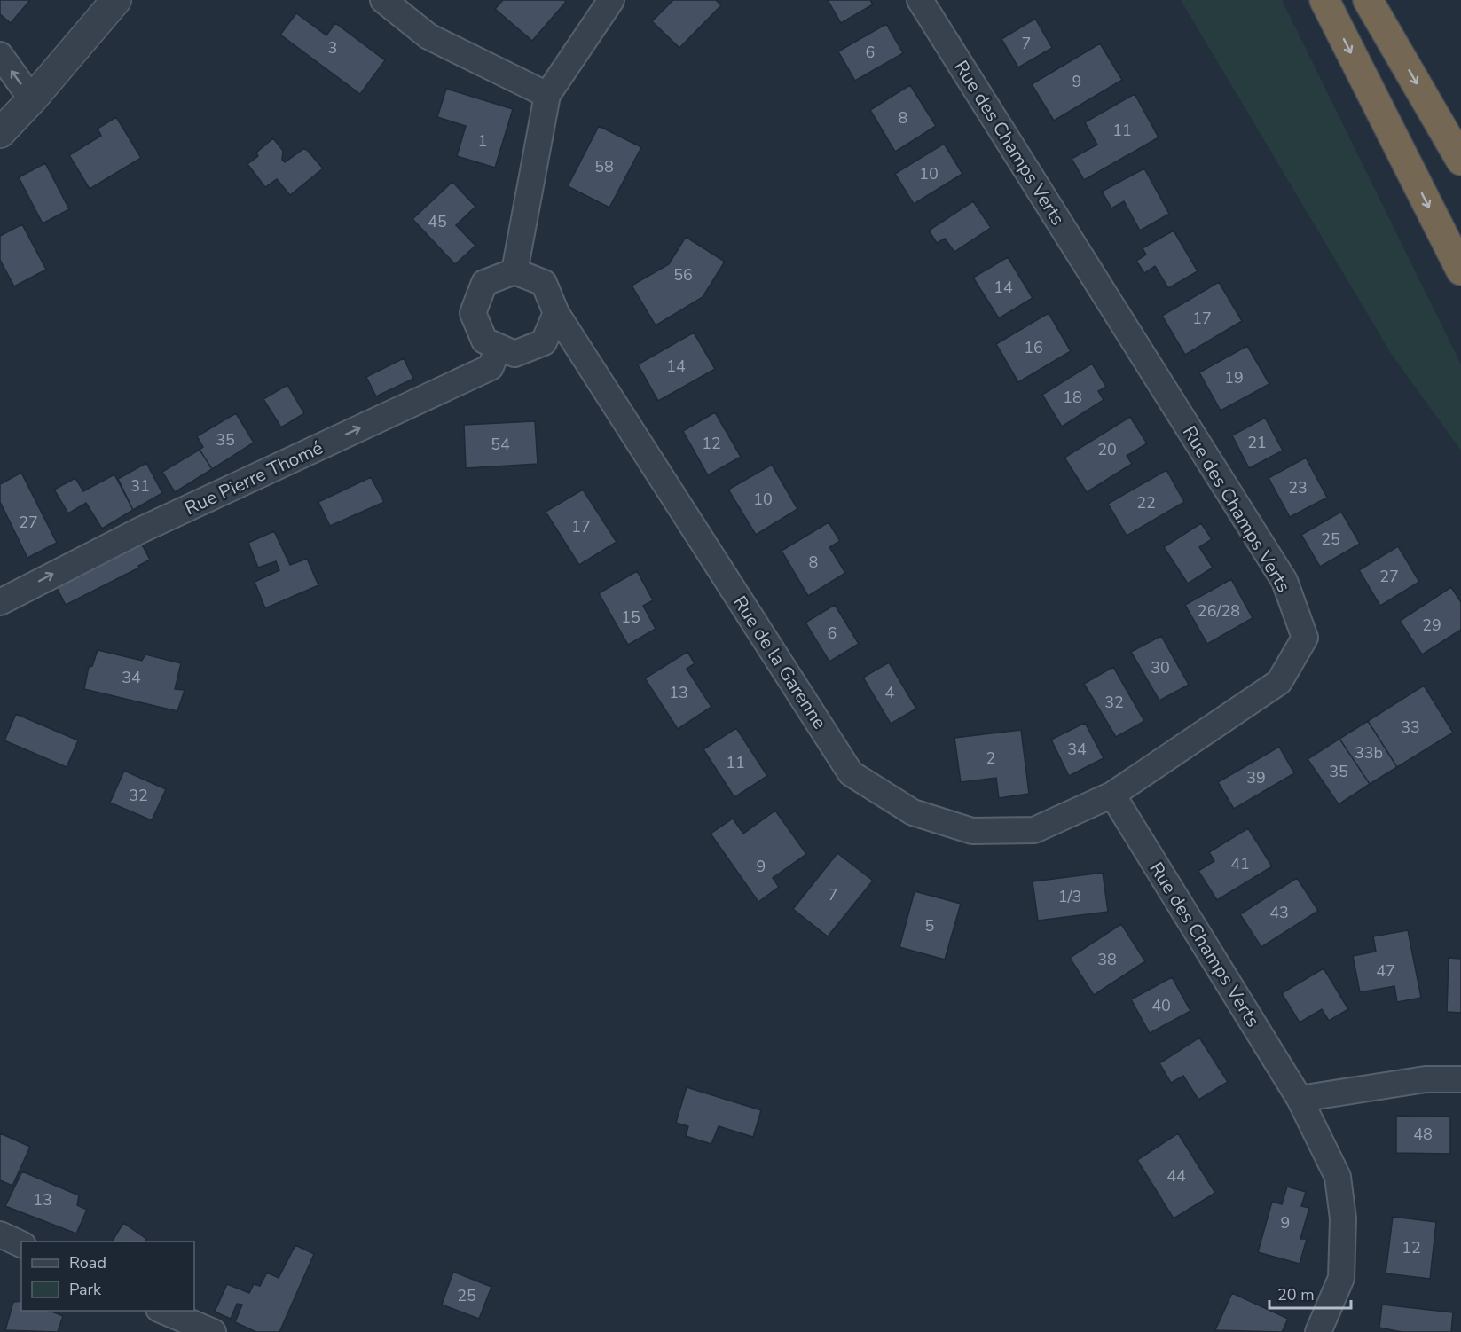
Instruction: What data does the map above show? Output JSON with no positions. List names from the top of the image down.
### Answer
{
  "streets": {
    "street": ["Rue des Champs Verts", "Rue Pierre Thomé", "Rue de la Garenne"]
  },
  "crossings": [
    ["Rue des Champs Verts", "Rue de la Garenne"],
    ["Rue Pierre Thomé", "Rue de la Garenne"]
  ],
  "one_way": ["Rue Pierre Thomé"],
  "house_numbers": [
    "7",
    "3",
    "6",
    "9",
    "8",
    "11",
    "1",
    "58",
    "10",
    "45",
    "56",
    "14",
    "17",
    "16",
    "14",
    "19",
    "18",
    "35",
    "21",
    "12",
    "54",
    "20",
    "31",
    "23",
    "10",
    "22",
    "27",
    "17",
    "25",
    "8",
    "27",
    "26/28",
    "15",
    "29",
    "6",
    "30",
    "34",
    "13",
    "4",
    "32",
    "33",
    "34",
    "33b",
    "2",
    "11",
    "35",
    "39",
    "32",
    "41",
    "9",
    "7",
    "1/3",
    "43",
    "5",
    "38",
    "47",
    "40",
    "48",
    "44",
    "13",
    "9",
    "12",
    "25"
  ],
  "legend": ["Road", "Park"],
  "scale_bar": "20 m"
}
